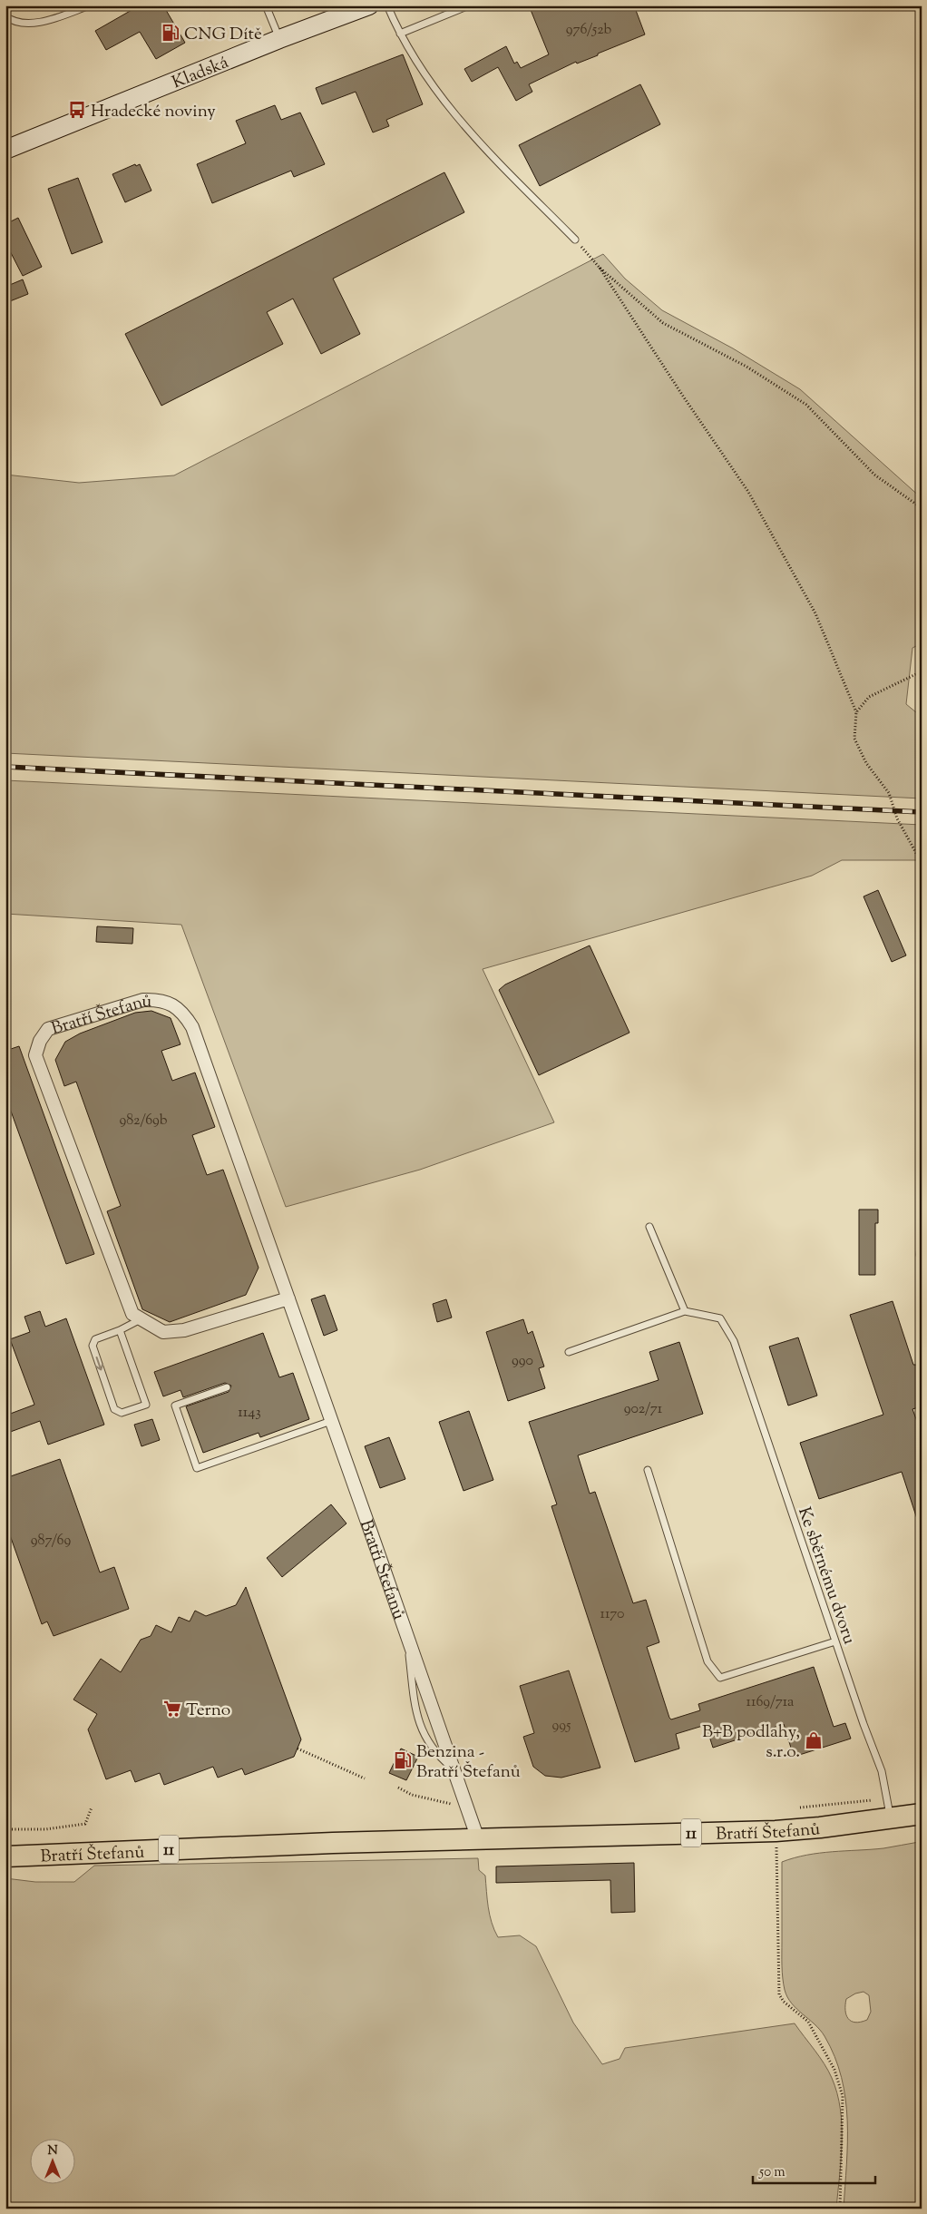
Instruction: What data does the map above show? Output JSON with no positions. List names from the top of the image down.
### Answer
{
  "streets": {
    "main road": ["Kladská", "Bratří Štefanů", "11"],
    "lane": ["Ke sběrnému dvoru"]
  },
  "crossings": [
    ["Bratří Štefanů", "Ke sběrnému dvoru"]
  ],
  "places": {
    "fuel station": ["CNG Dítě", "Benzina - Bratří Štefanů"],
    "bus stop": ["Hradecké noviny"],
    "supermarket": ["Terno"],
    "shop": ["B+B podlahy, s.r.o."]
  },
  "house_numbers": [
    "976/52b",
    "982/69b",
    "990",
    "902/71",
    "1143",
    "987/69",
    "1170",
    "1169/71a",
    "995"
  ],
  "scale_bar": "50 m",
  "north": "top"
}
